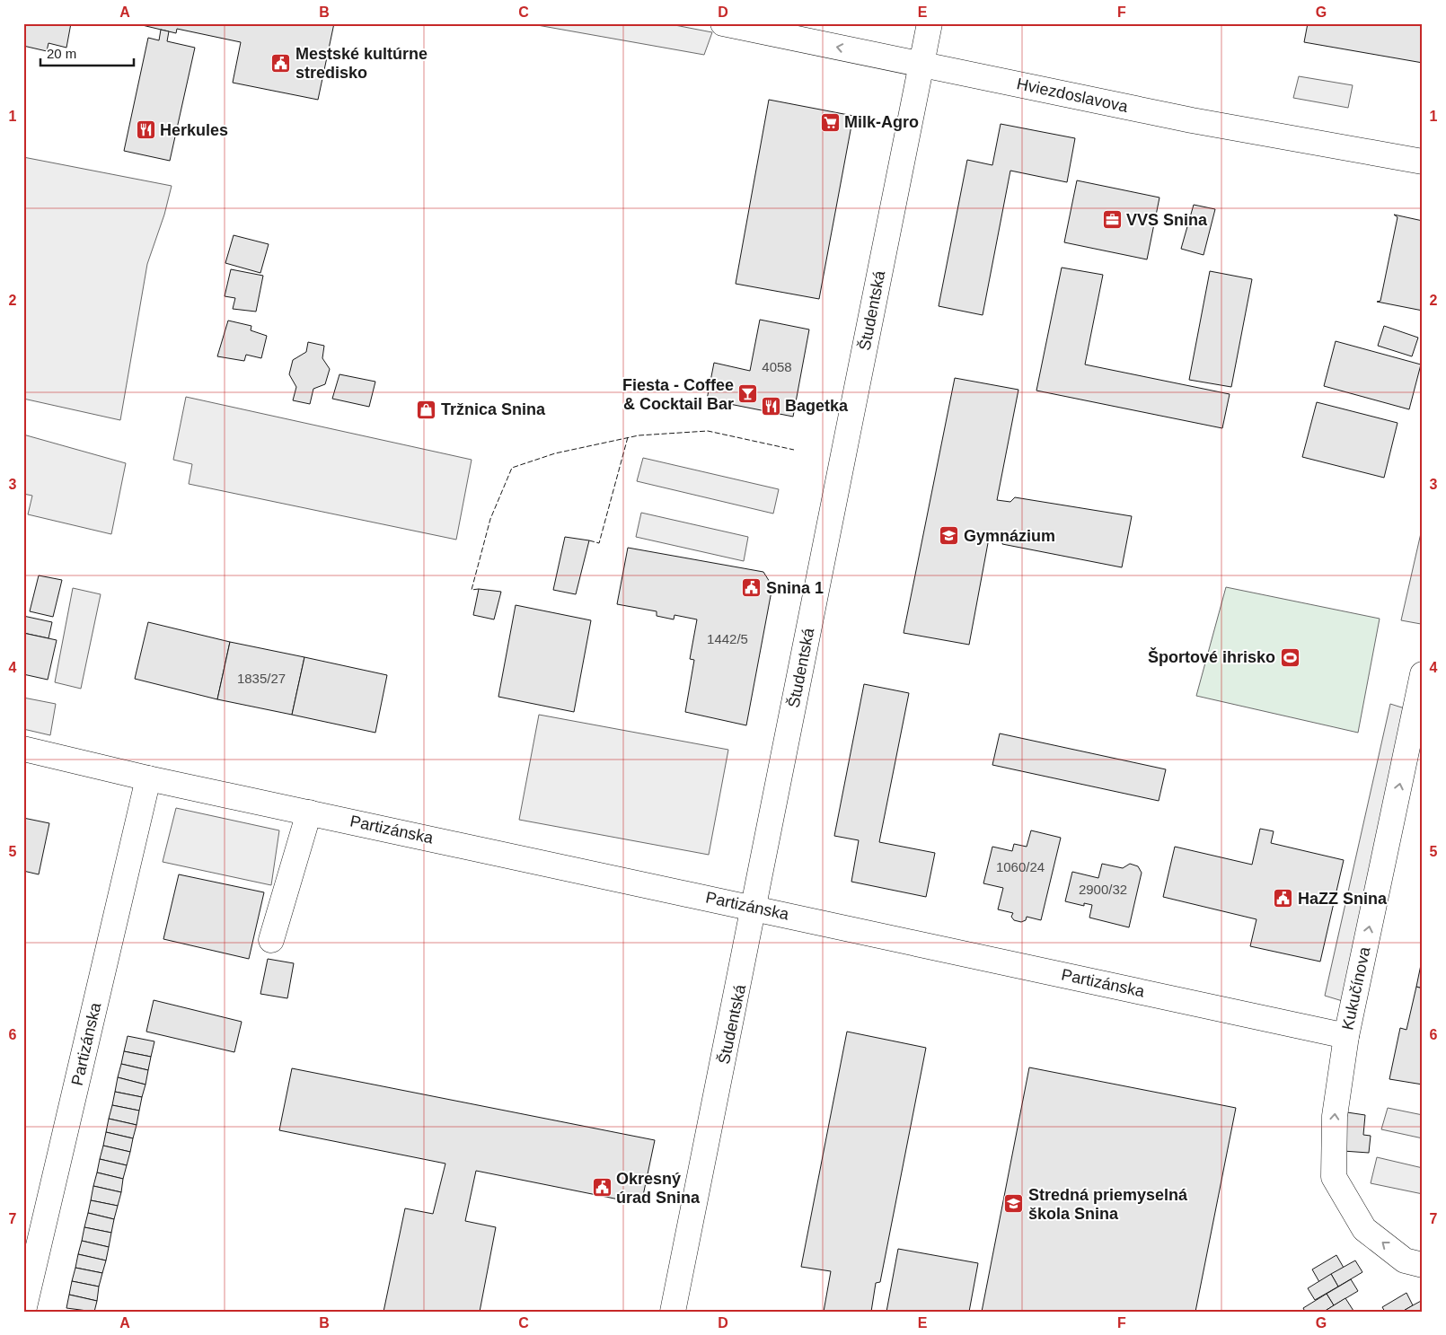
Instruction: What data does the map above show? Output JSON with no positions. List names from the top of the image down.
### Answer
{
  "streets": {
    "street": [
      "Hviezdoslavova",
      "Študentská",
      "Partizánska",
      "Kukučínova"
    ]
  },
  "crossings": [
    ["Hviezdoslavova", "Študentská"],
    ["Študentská", "Partizánska"],
    ["Partizánska", "Kukučínova"]
  ],
  "one_way": ["Kukučínova"],
  "places": {
    "public building": [
      "Mestské kultúrne stredisko",
      "Snina 1",
      "HaZZ Snina",
      "Okresný úrad Snina"
    ],
    "supermarket": ["Milk-Agro"],
    "restaurant": ["Herkules", "Bagetka"],
    "office": ["VVS Snina"],
    "bar": ["Fiesta - Coffee & Cocktail Bar"],
    "shop": ["Tržnica Snina"],
    "school or university": ["Gymnázium", "Stredná priemyselná škola Snina"],
    "sports": ["Športové ihrisko"]
  },
  "house_numbers": [
    "4058",
    "1442/5",
    "1835/27",
    "1060/24",
    "2900/32"
  ],
  "scale_bar": "20 m",
  "grid": {
    "columns": [
      "A",
      "B",
      "C",
      "D",
      "E",
      "F",
      "G"
    ],
    "rows": [
      "1",
      "2",
      "3",
      "4",
      "5",
      "6",
      "7"
    ]
  }
}
